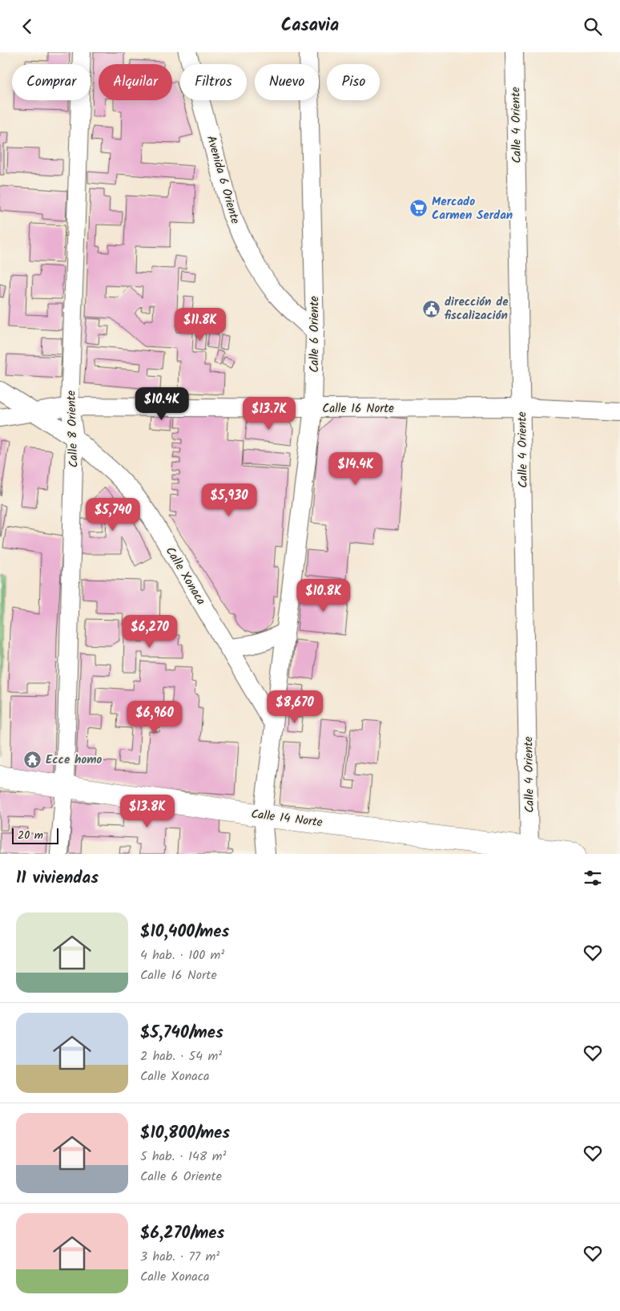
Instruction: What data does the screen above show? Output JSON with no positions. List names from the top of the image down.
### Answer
{
  "streets": {
    "main road": ["Calle 14 Norte"],
    "street": [
      "Calle 4 Oriente",
      "Avenida 6 Oriente",
      "Calle 6 Oriente",
      "Calle 16 Norte",
      "Calle 8 Oriente",
      "Calle Xonaca"
    ]
  },
  "crossings": [
    ["Calle 4 Oriente", "Calle 16 Norte"],
    ["Calle 4 Oriente", "Calle 14 Norte"],
    ["Avenida 6 Oriente", "Calle 6 Oriente"],
    ["Calle 6 Oriente", "Calle 16 Norte"],
    ["Calle 6 Oriente", "Calle Xonaca"],
    ["Calle 6 Oriente", "Calle 14 Norte"],
    ["Calle 16 Norte", "Calle 8 Oriente"],
    ["Calle 16 Norte", "Calle Xonaca"],
    ["Calle 8 Oriente", "Calle Xonaca"],
    ["Calle 8 Oriente", "Calle 14 Norte"]
  ],
  "places": {
    "supermarket": ["Mercado Carmen Serdan"],
    "public building": ["dirección de fiscalización"],
    "temple": ["Ecce homo"]
  },
  "scale_bar": "20 m",
  "page": {
    "header": "Casavia",
    "chip": [
      "Comprar",
      "Alquilar",
      "Filtros",
      "Nuevo",
      "Piso"
    ],
    "price": [
      "$11.8K",
      "$10.4K",
      "$13.7K",
      "$14.4K",
      "$5,930",
      "$5,740",
      "$10.8K",
      "$6,270",
      "$8,670",
      "$6,960",
      "$13.8K"
    ],
    "scale": "20 m",
    "heading": "11 viviendas",
    "list": [
      {
        "name": "$10,400/mes",
        "note": "4 hab. · 100 m² · Calle 16 Norte"
      },
      {
        "name": "$5,740/mes",
        "note": "2 hab. · 54 m² · Calle Xonaca"
      },
      {
        "name": "$10,800/mes",
        "note": "5 hab. · 148 m² · Calle 6 Oriente"
      },
      {
        "name": "$6,270/mes",
        "note": "3 hab. · 77 m² · Calle Xonaca"
      }
    ]
  }
}
